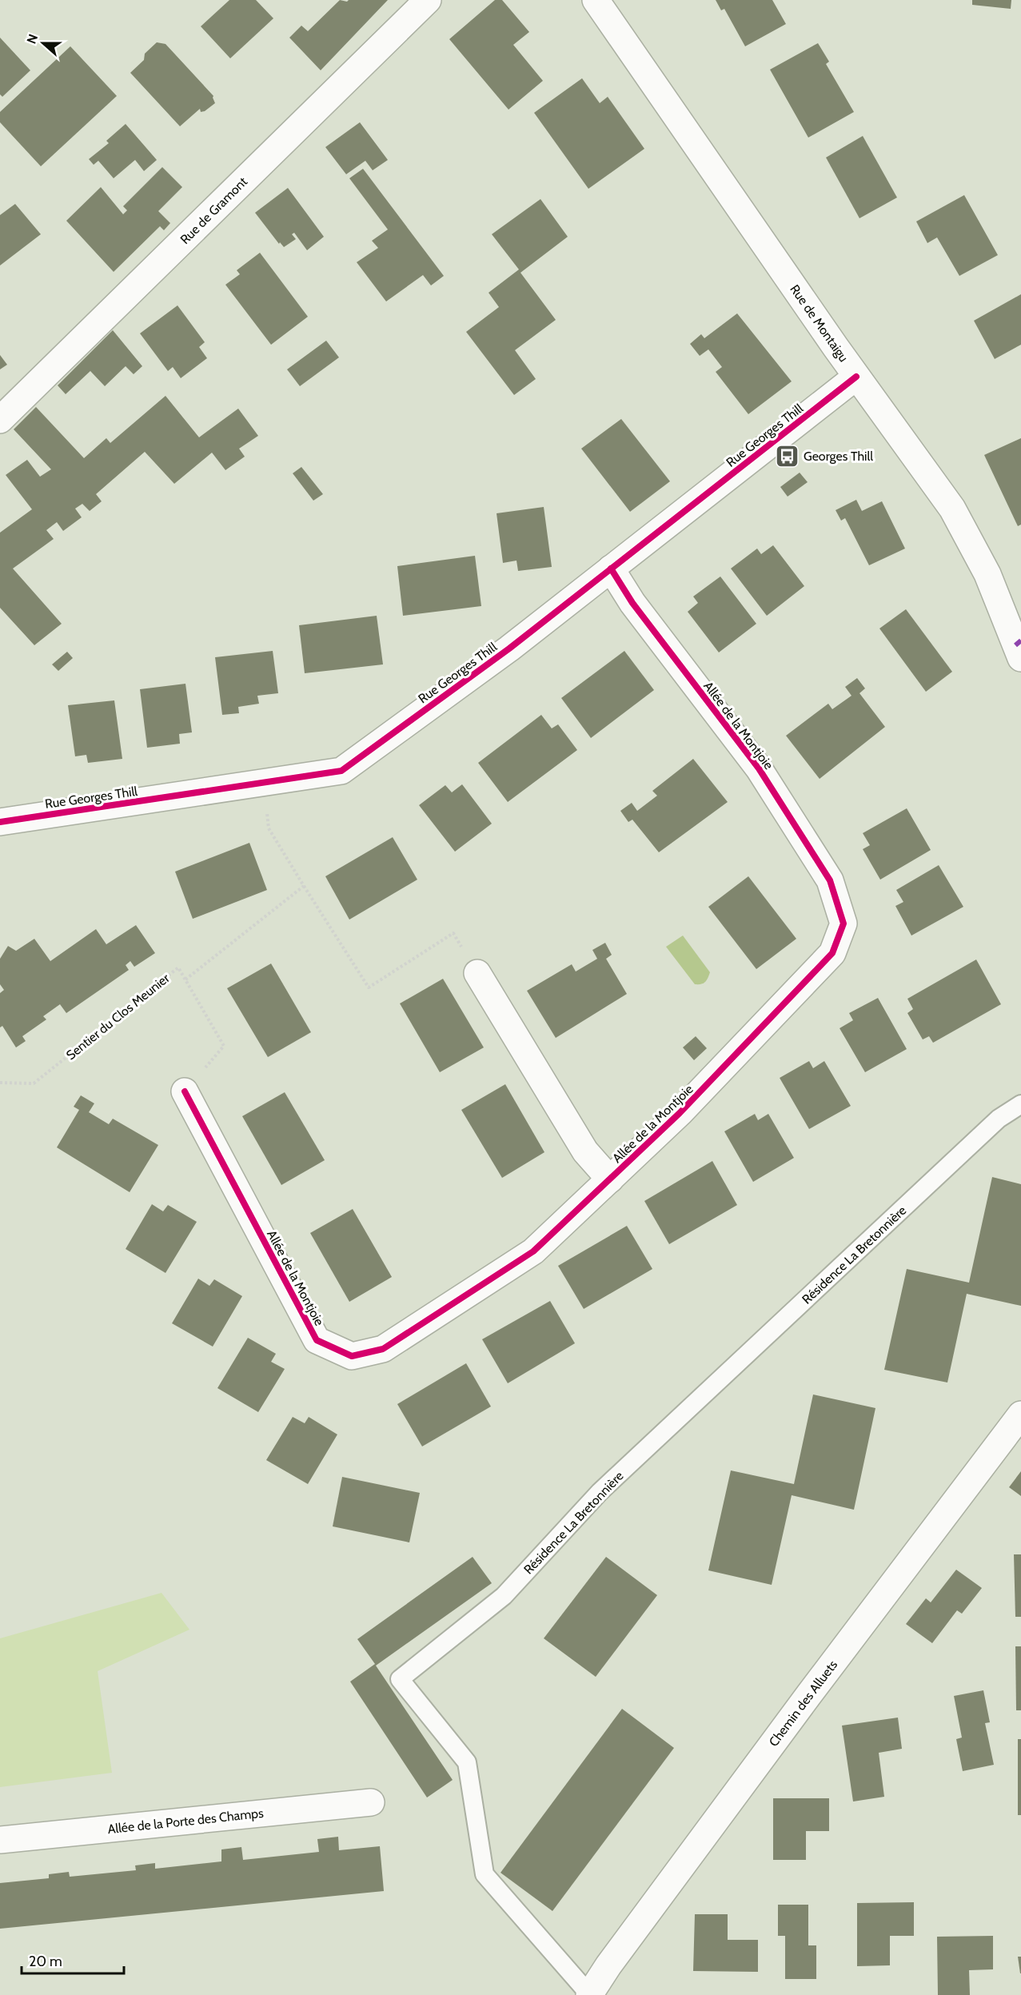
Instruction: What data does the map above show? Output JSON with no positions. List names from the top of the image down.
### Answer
{
  "streets": {
    "street": [
      "Rue de Gramont",
      "Rue de Montaigu",
      "Rue Georges Thill",
      "Allée de la Montjoie",
      "Chemin des Alluets",
      "Allée de la Porte des Champs"
    ],
    "lane": ["Résidence La Bretonnière"],
    "path": ["Sentier du Clos Meunier"]
  },
  "crossings": [
    ["Rue de Montaigu", "Rue Georges Thill"],
    ["Rue Georges Thill", "Allée de la Montjoie"],
    ["Allée de la Montjoie", "Sentier du Clos Meunier"],
    ["Résidence La Bretonnière", "Chemin des Alluets"]
  ],
  "places": {
    "bus stop": ["Georges Thill"]
  },
  "scale_bar": "20 m",
  "north": "left"
}
